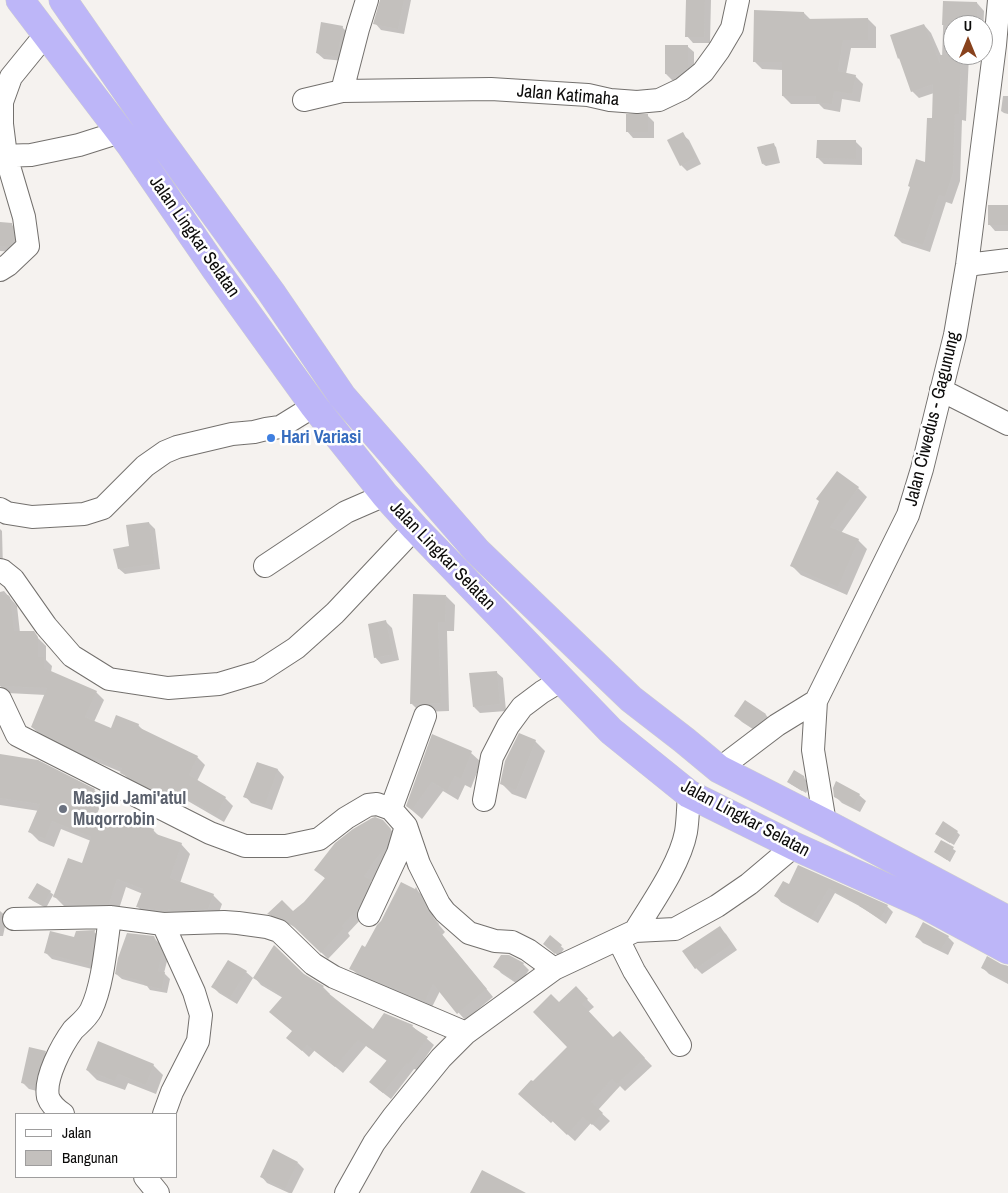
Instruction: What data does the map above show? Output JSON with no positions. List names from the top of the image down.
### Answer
{
  "streets": {
    "highway": ["Jalan Lingkar Selatan"],
    "street": ["Jalan Katimaha", "Jalan Ciwedus - Gagunung"]
  },
  "places": ["Hari Variasi", "Masjid Jami'atul Muqorrobin"],
  "legend": ["Jalan", "Bangunan"],
  "north": "top"
}
